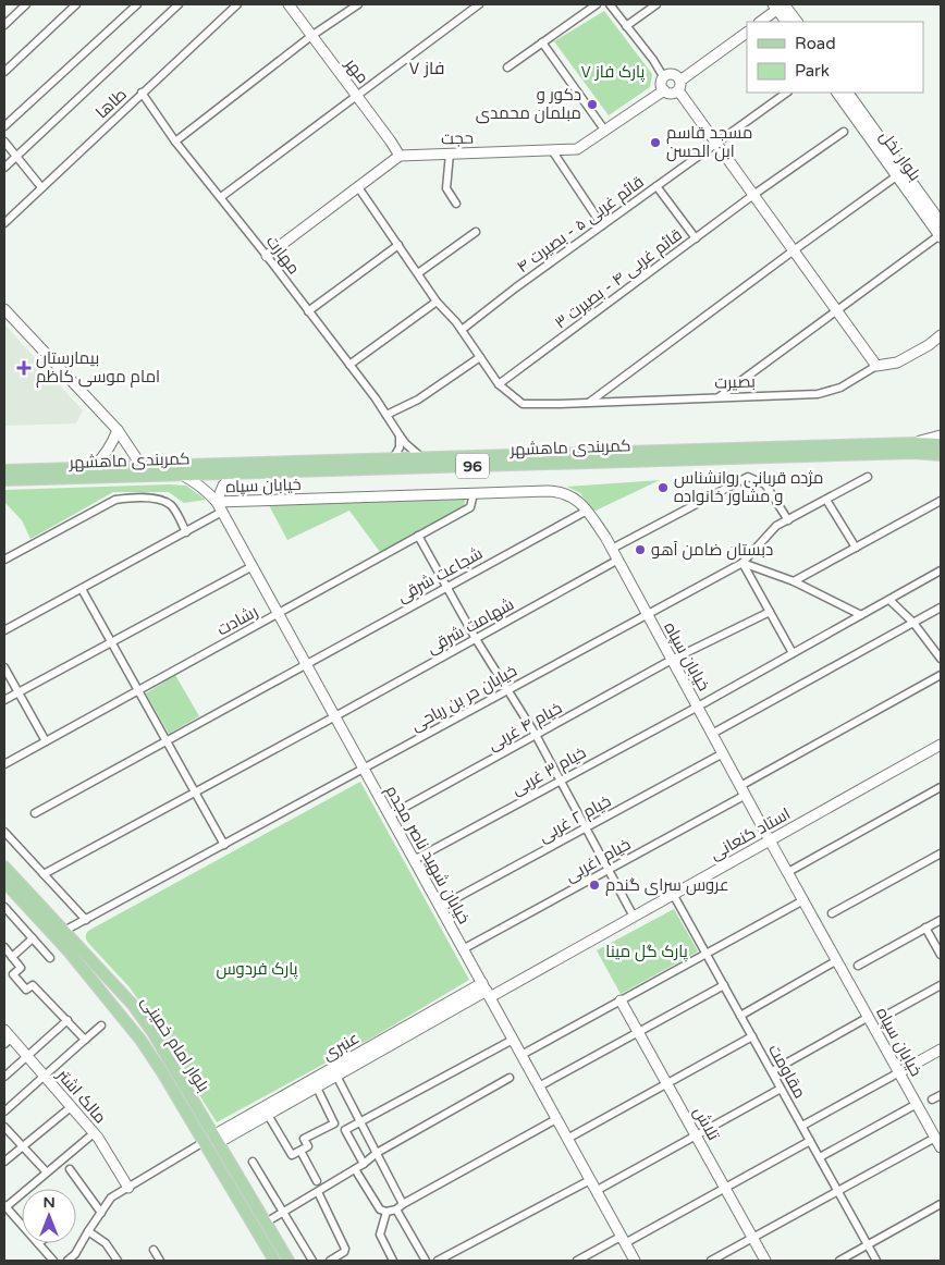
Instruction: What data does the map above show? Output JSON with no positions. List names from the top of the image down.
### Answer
{
  "streets": {
    "main road": ["کمربندی ماهشهر", "96", "بلوار امام خمینی"],
    "street": [
      "مهر",
      "طاها",
      "حجت",
      "بلوار نخل",
      "قائم غربی ۵ - بصیرت ۴",
      "مهارت",
      "قائم غربی ۴ - بصیرت ۳",
      "بصیرت",
      "خیابان سپاه",
      "شجاعت شرقی",
      "رشادت",
      "شهامت شرقی",
      "خیابان حر بن ریاحی",
      "خیام ۴ غربی",
      "خیام ۳ غربی",
      "خیام ۲ غربی",
      "استاد کنعانی",
      "خیابان شهید ناصر مجدم",
      "خیام ۱غربی",
      "عنبری",
      "مقاومت",
      "مالک اشتر",
      "تلاش"
    ]
  },
  "crossings": [
    ["مهر", "حجت"],
    ["طاها", "مهارت"],
    ["قائم غربی ۵ - بصیرت ۴", "بصیرت"],
    ["مهارت", "کمربندی ماهشهر"],
    ["قائم غربی ۴ - بصیرت ۳", "بصیرت"],
    ["کمربندی ماهشهر", "خیابان شهید ناصر مجدم"],
    ["خیابان سپاه", "شجاعت شرقی"],
    ["خیابان سپاه", "رشادت"],
    ["خیابان سپاه", "شهامت شرقی"],
    ["خیابان سپاه", "خیابان حر بن ریاحی"],
    ["خیابان سپاه", "خیام ۴ غربی"],
    ["خیابان سپاه", "خیام ۳ غربی"],
    ["خیابان سپاه", "خیام ۲ غربی"],
    ["خیابان سپاه", "استاد کنعانی"],
    ["خیابان سپاه", "خیابان شهید ناصر مجدم"],
    ["خیابان سپاه", "خیام ۱غربی"],
    ["شجاعت شرقی", "خیابان شهید ناصر مجدم"],
    ["رشادت", "خیابان شهید ناصر مجدم"],
    ["شهامت شرقی", "خیابان شهید ناصر مجدم"],
    ["خیابان حر بن ریاحی", "خیابان شهید ناصر مجدم"],
    ["خیابان حر بن ریاحی", "بلوار امام خمینی"],
    ["خیام ۴ غربی", "خیابان شهید ناصر مجدم"],
    ["خیام ۳ غربی", "خیابان شهید ناصر مجدم"],
    ["خیام ۲ غربی", "خیابان شهید ناصر مجدم"],
    ["استاد کنعانی", "خیابان شهید ناصر مجدم"],
    ["استاد کنعانی", "عنبری"],
    ["استاد کنعانی", "مقاومت"],
    ["خیابان شهید ناصر مجدم", "خیام ۱غربی"],
    ["خیابان شهید ناصر مجدم", "عنبری"],
    ["بلوار امام خمینی", "عنبری"]
  ],
  "districts": ["فاز ۷"],
  "parks": ["پارک فاز ۷", "پارک گل مینا", "پارک فردوس"],
  "places": {
    "other": [
      "دکور و مبلمان محمدی",
      "مسجد قاسم ابن الحسن",
      "مژده قربانی روانشناس و مشاور خانواده",
      "دبستان ضامن آهو",
      "عروس سرای گندم"
    ],
    "health": ["بیمارستان امام موسی کاظم"]
  },
  "legend": ["Road", "Park"],
  "north": "top"
}
